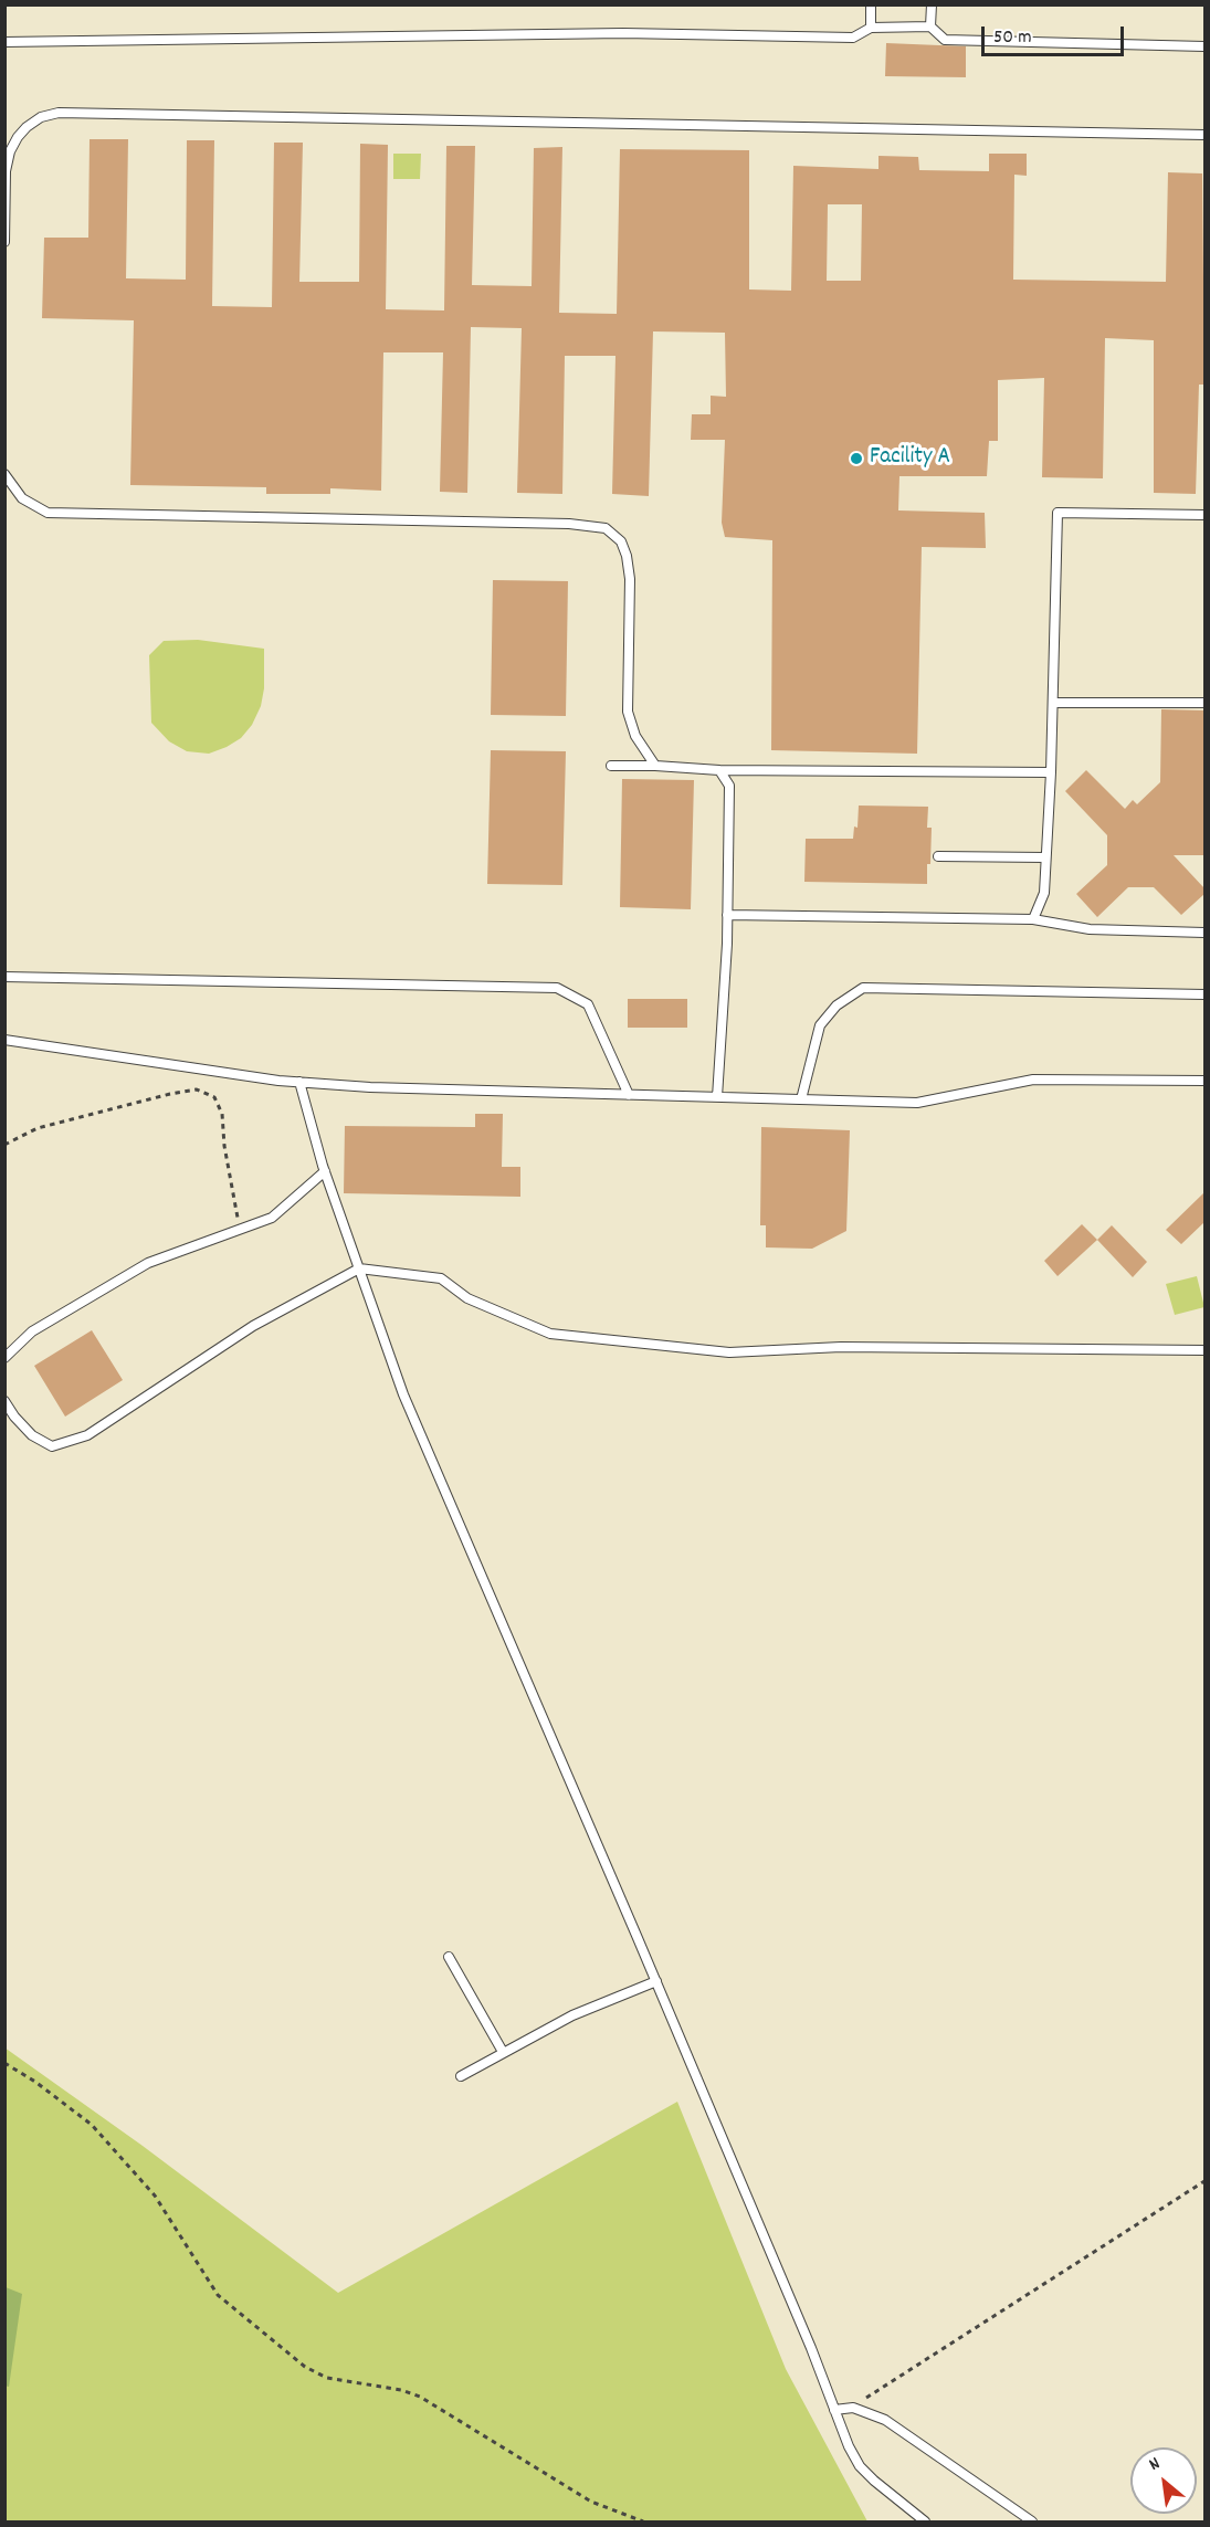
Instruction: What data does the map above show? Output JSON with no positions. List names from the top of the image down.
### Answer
{
  "places": ["Facility A"],
  "scale_bar": "50 m",
  "north": "top left"
}
